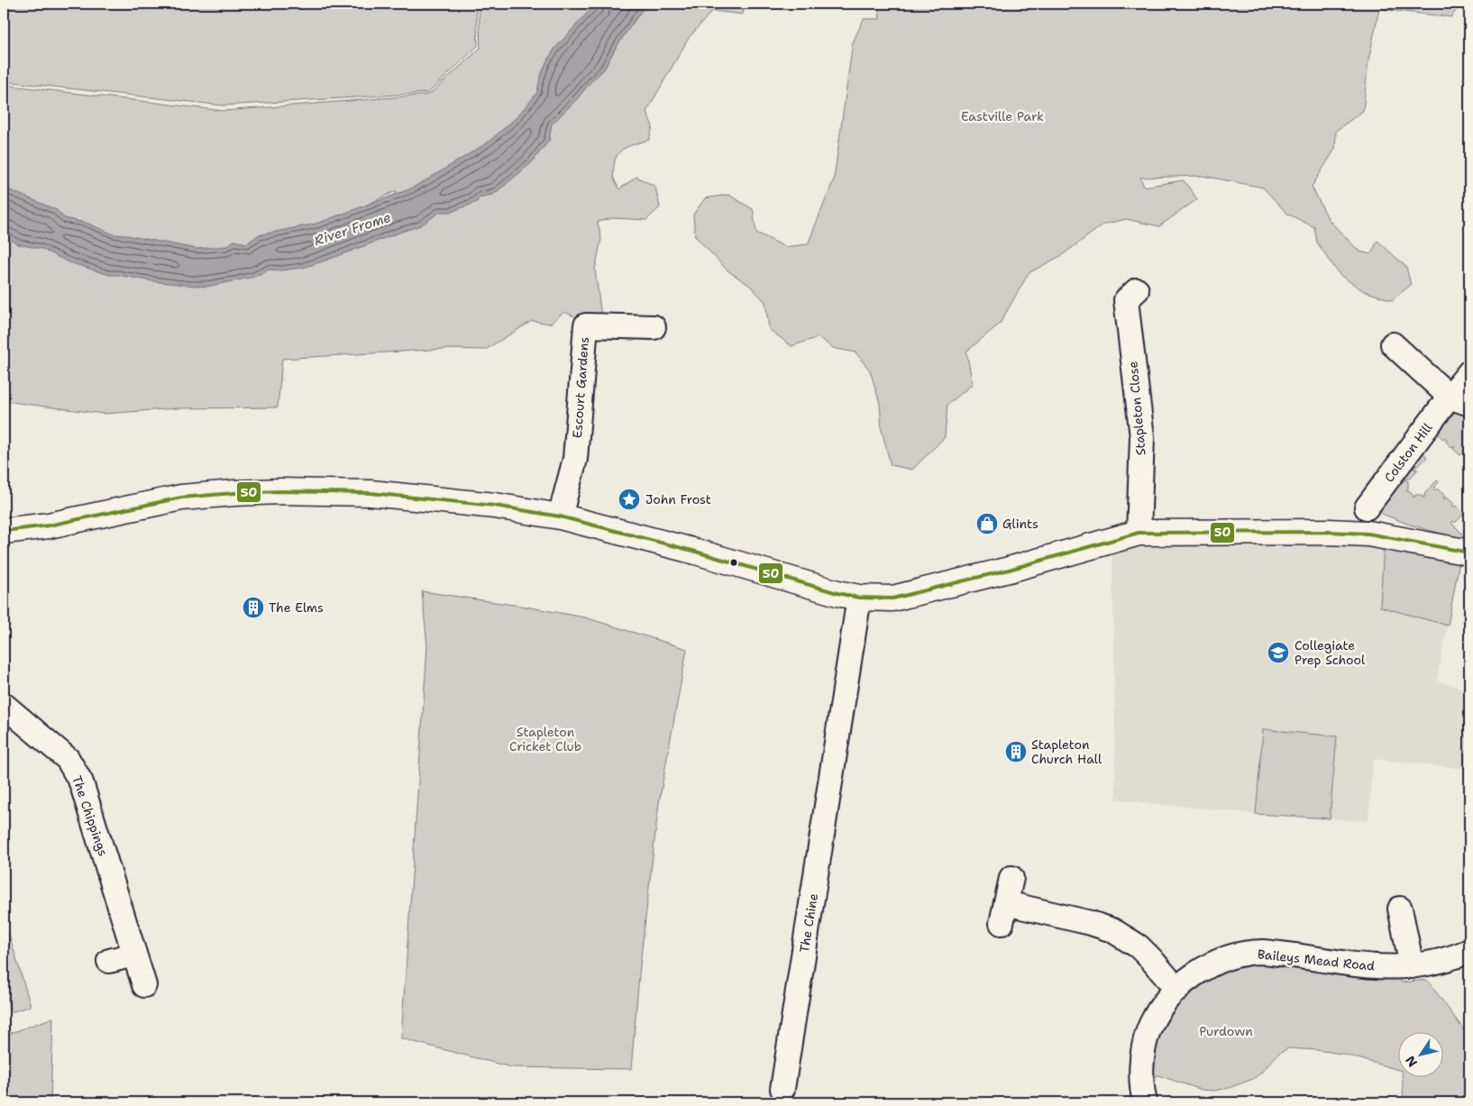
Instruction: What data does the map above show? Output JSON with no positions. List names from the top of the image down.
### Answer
{
  "streets": {
    "street": [
      "Escourt Gardens",
      "Stapleton Close",
      "Colston Hill",
      "The Chippings",
      "The Chine",
      "Baileys Mead Road"
    ]
  },
  "water": ["River Frome"],
  "parks": ["Eastville Park", "Stapleton Cricket Club", "Purdown"],
  "places": {
    "place": ["John Frost"],
    "shop": ["Glints"],
    "building": ["The Elms", "Stapleton Church Hall"],
    "school or university": ["Collegiate Prep School"]
  },
  "lines": ["transit line 50"],
  "north": "bottom left"
}
